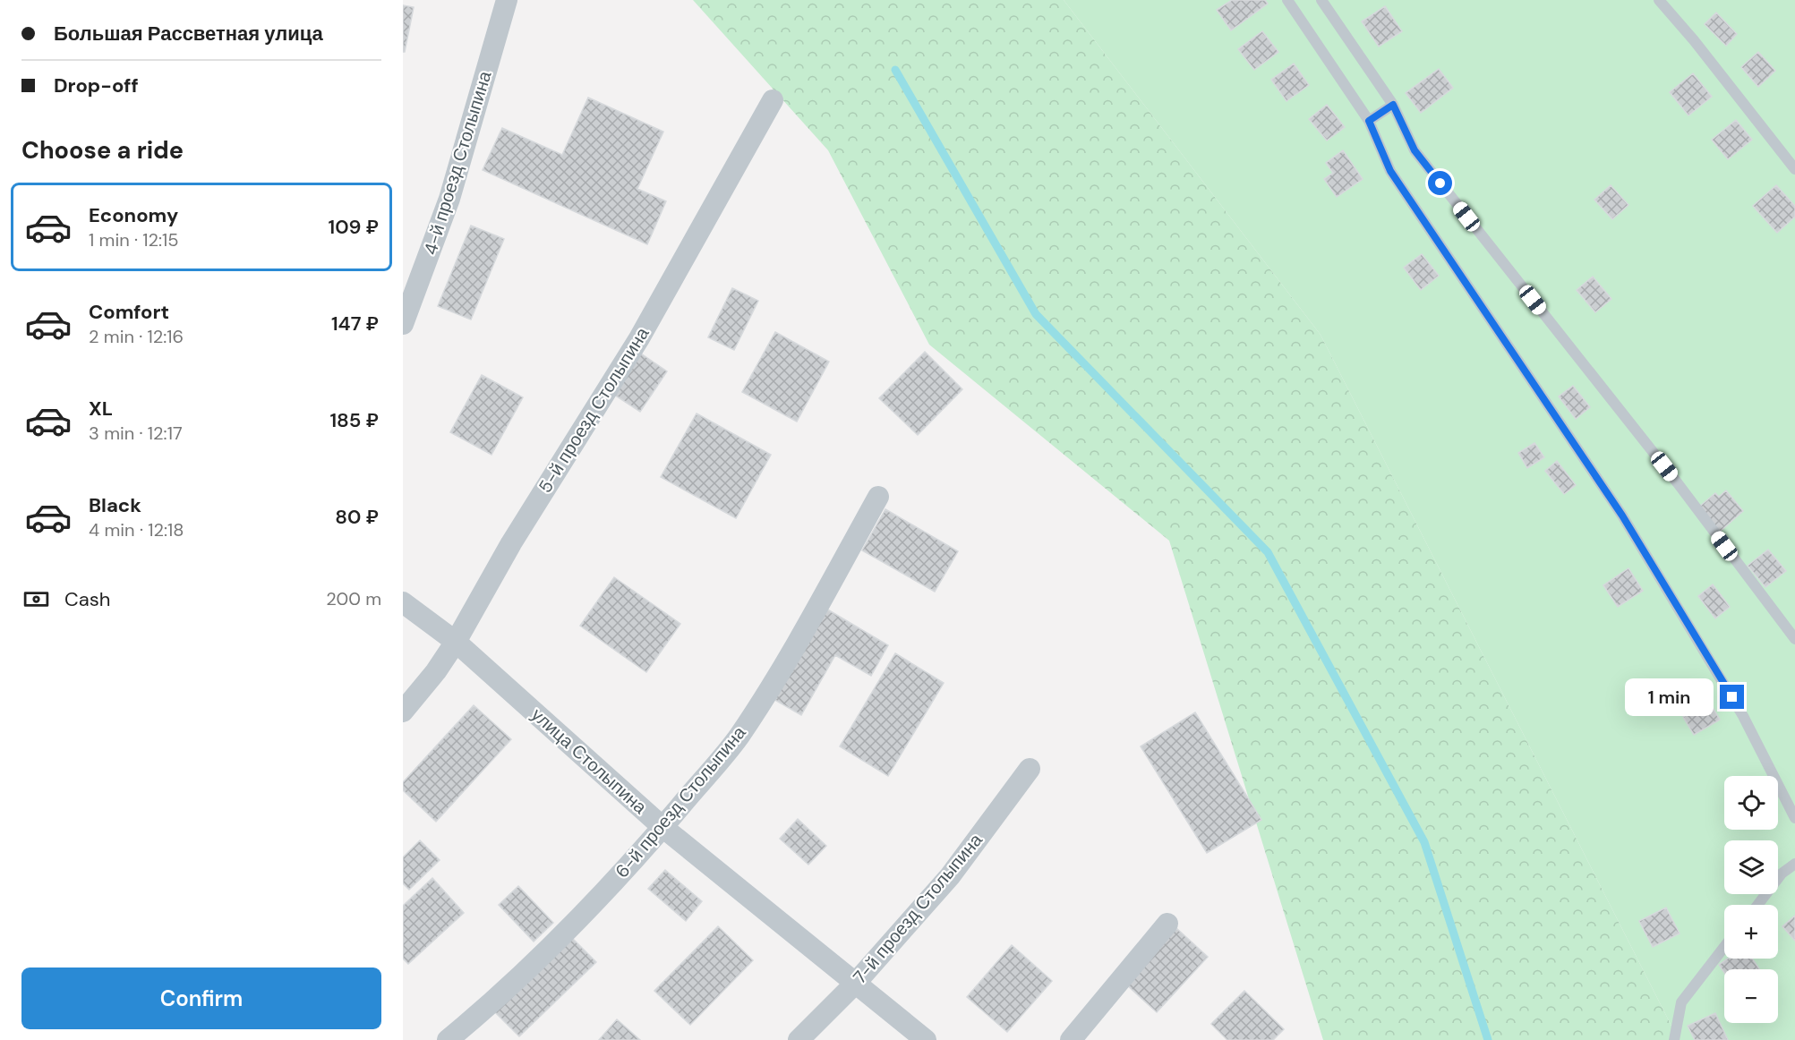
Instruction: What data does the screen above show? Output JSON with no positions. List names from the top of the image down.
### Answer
{
  "streets": {
    "street": [
      "4-й проезд Столыпина",
      "5-й проезд Столыпина",
      "улица Столыпина",
      "6-й проезд Столыпина",
      "7-й проезд Столыпина"
    ]
  },
  "crossings": [
    ["5-й проезд Столыпина", "улица Столыпина"],
    ["улица Столыпина", "6-й проезд Столыпина"],
    ["улица Столыпина", "7-й проезд Столыпина"]
  ],
  "page": {
    "banner": ["Большая Рассветная улица", "Drop-off"],
    "heading": "Choose a ride",
    "list": [
      {
        "name": "Economy",
        "note": "1 min · 12:15",
        "value": "109 ₽"
      },
      {
        "name": "Comfort",
        "note": "2 min · 12:16",
        "value": "147 ₽"
      },
      {
        "name": "XL",
        "note": "3 min · 12:17",
        "value": "185 ₽"
      },
      {
        "name": "Black",
        "note": "4 min · 12:18",
        "value": "80 ₽"
      }
    ],
    "pay": ["Cash", "200 m"],
    "bubble": "1 min",
    "map_buttons": ["+", "−"],
    "buttons": "Confirm"
  }
}
